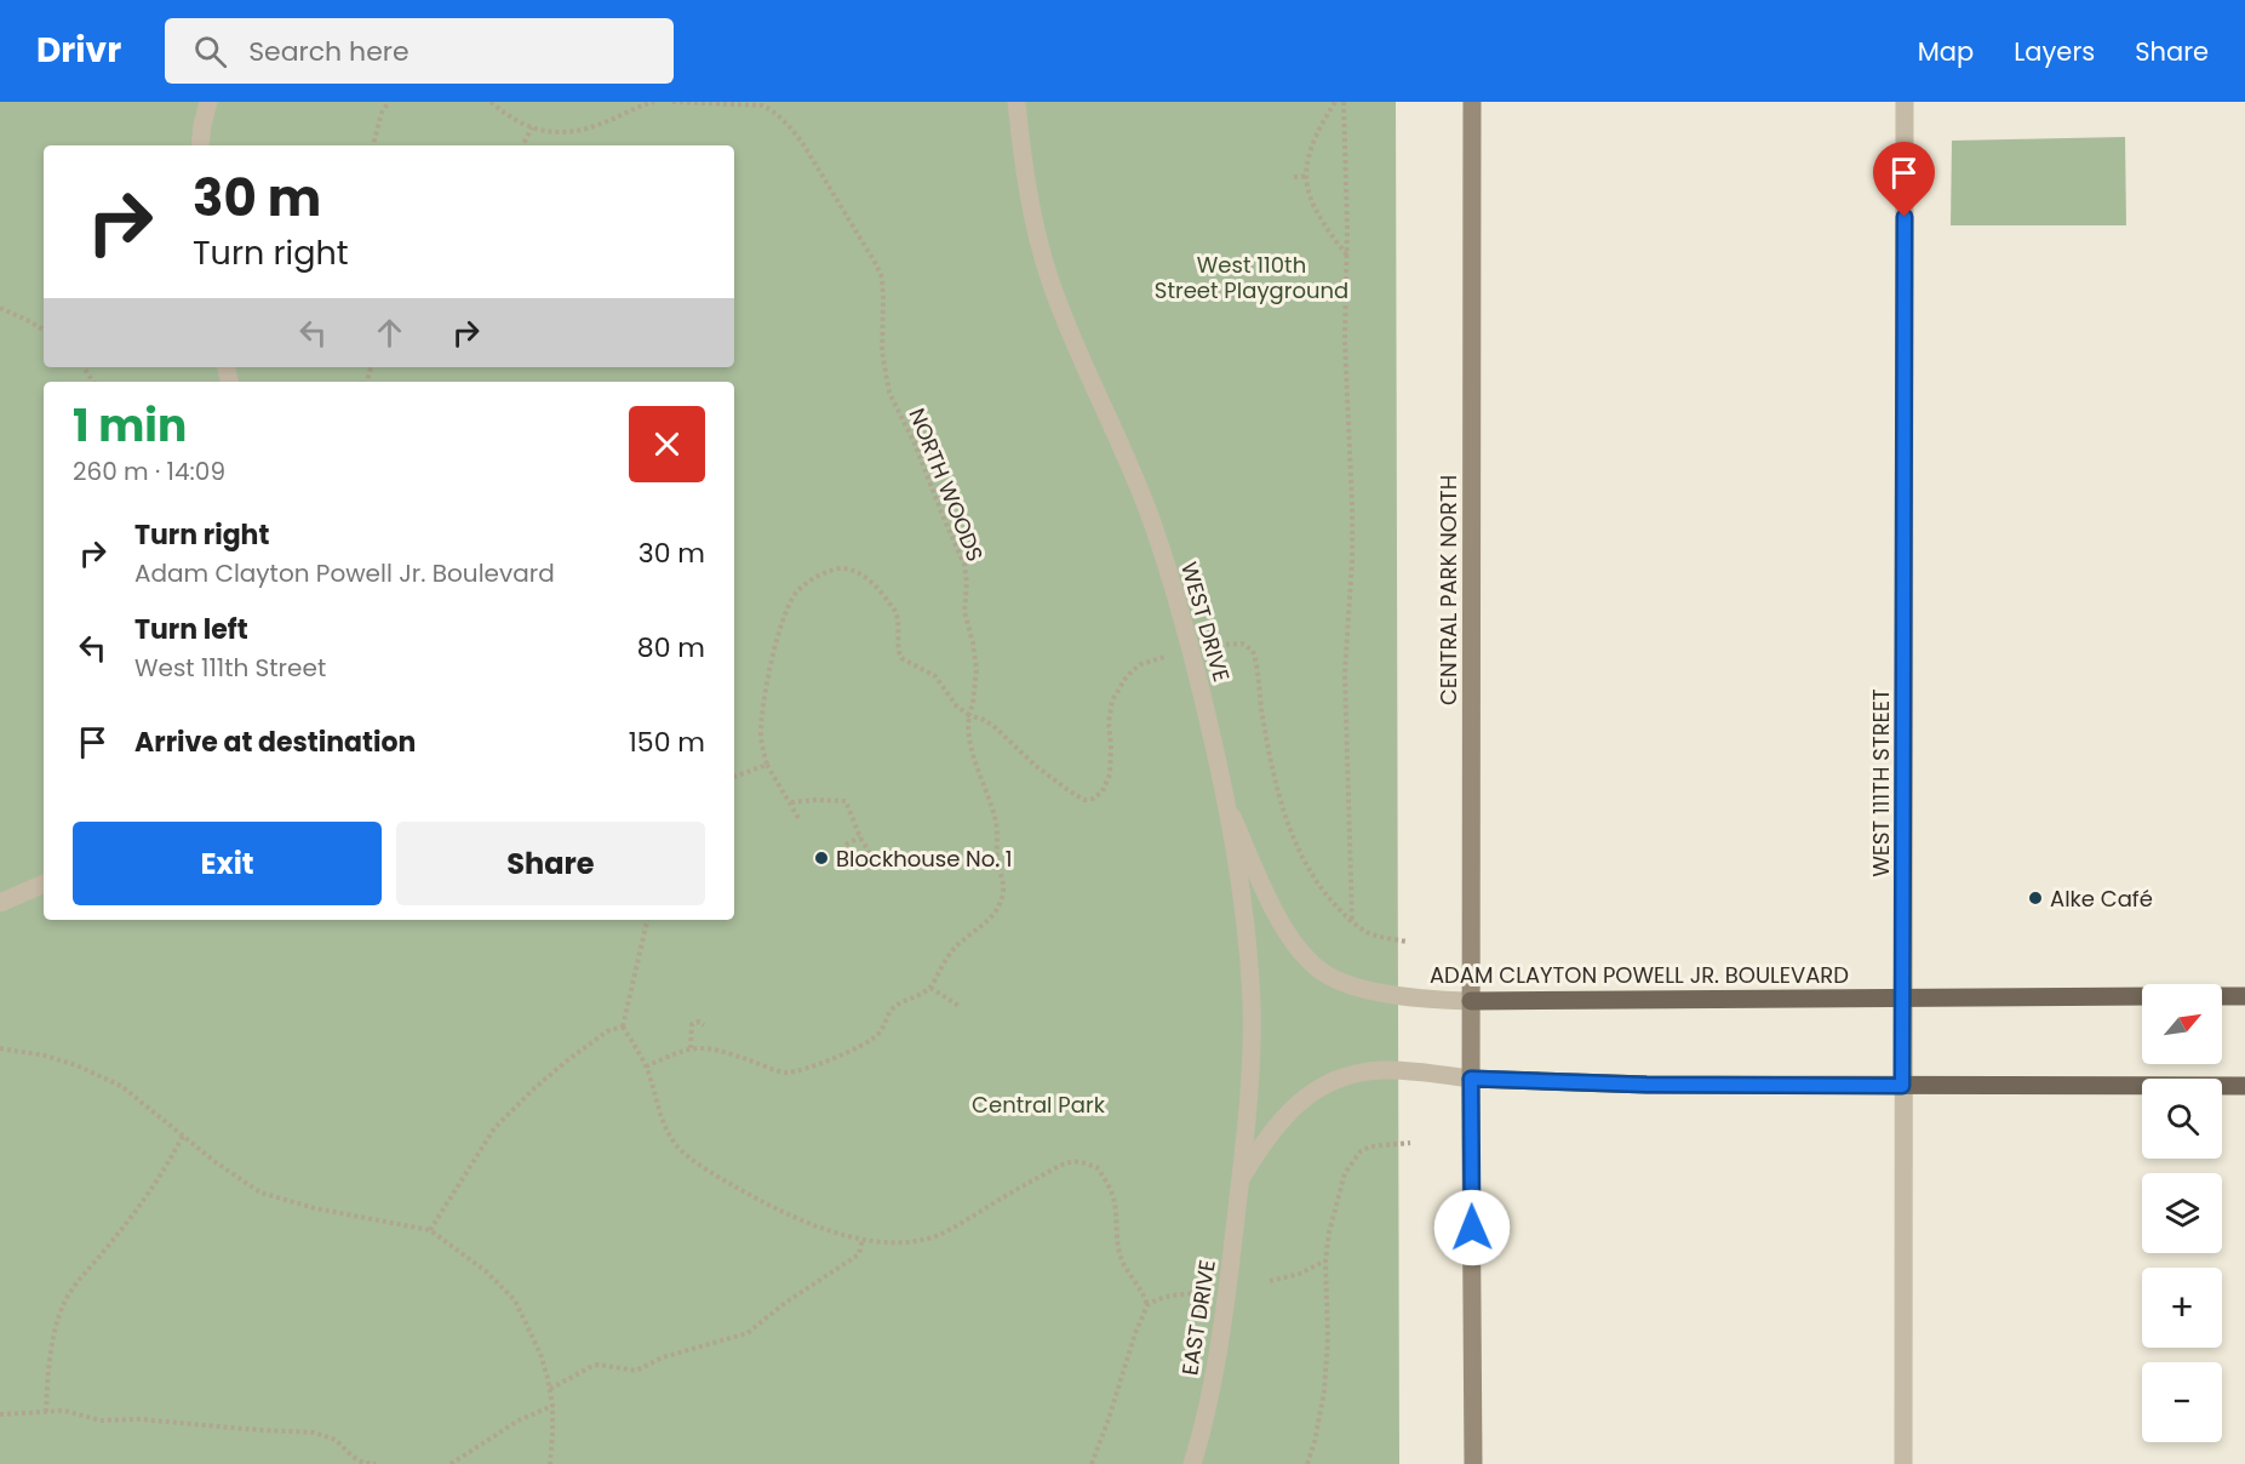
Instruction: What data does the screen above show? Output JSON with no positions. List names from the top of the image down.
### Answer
{
  "streets": {
    "main road": ["CENTRAL PARK NORTH", "ADAM CLAYTON POWELL JR. BOULEVARD"],
    "street": ["WEST DRIVE", "WEST 111TH STREET", "EAST DRIVE"],
    "path": ["NORTH WOODS"]
  },
  "crossings": [
    ["CENTRAL PARK NORTH", "ADAM CLAYTON POWELL JR. BOULEVARD"],
    ["WEST DRIVE", "ADAM CLAYTON POWELL JR. BOULEVARD"],
    ["WEST DRIVE", "EAST DRIVE"],
    ["WEST 111TH STREET", "ADAM CLAYTON POWELL JR. BOULEVARD"]
  ],
  "parks": ["West 110th Street Playground", "Central Park"],
  "places": ["Blockhouse No. 1", "Alke Café"],
  "north": "top right",
  "page": {
    "header": "Drivr",
    "search": "Search here",
    "nav": ["Map", "Layers", "Share"],
    "turn": ["30 m", "Turn right"],
    "heading": ["1 min", "260 m · 14:09"],
    "list": [
      {
        "name": "Turn right",
        "note": "Adam Clayton Powell Jr. Boulevard",
        "value": "30 m"
      },
      {
        "name": "Turn left",
        "note": "West 111th Street",
        "value": "80 m"
      },
      {
        "name": "Arrive at destination",
        "value": "150 m"
      }
    ],
    "buttons": ["Exit", "Share"],
    "map_buttons": ["+", "−"]
  }
}
